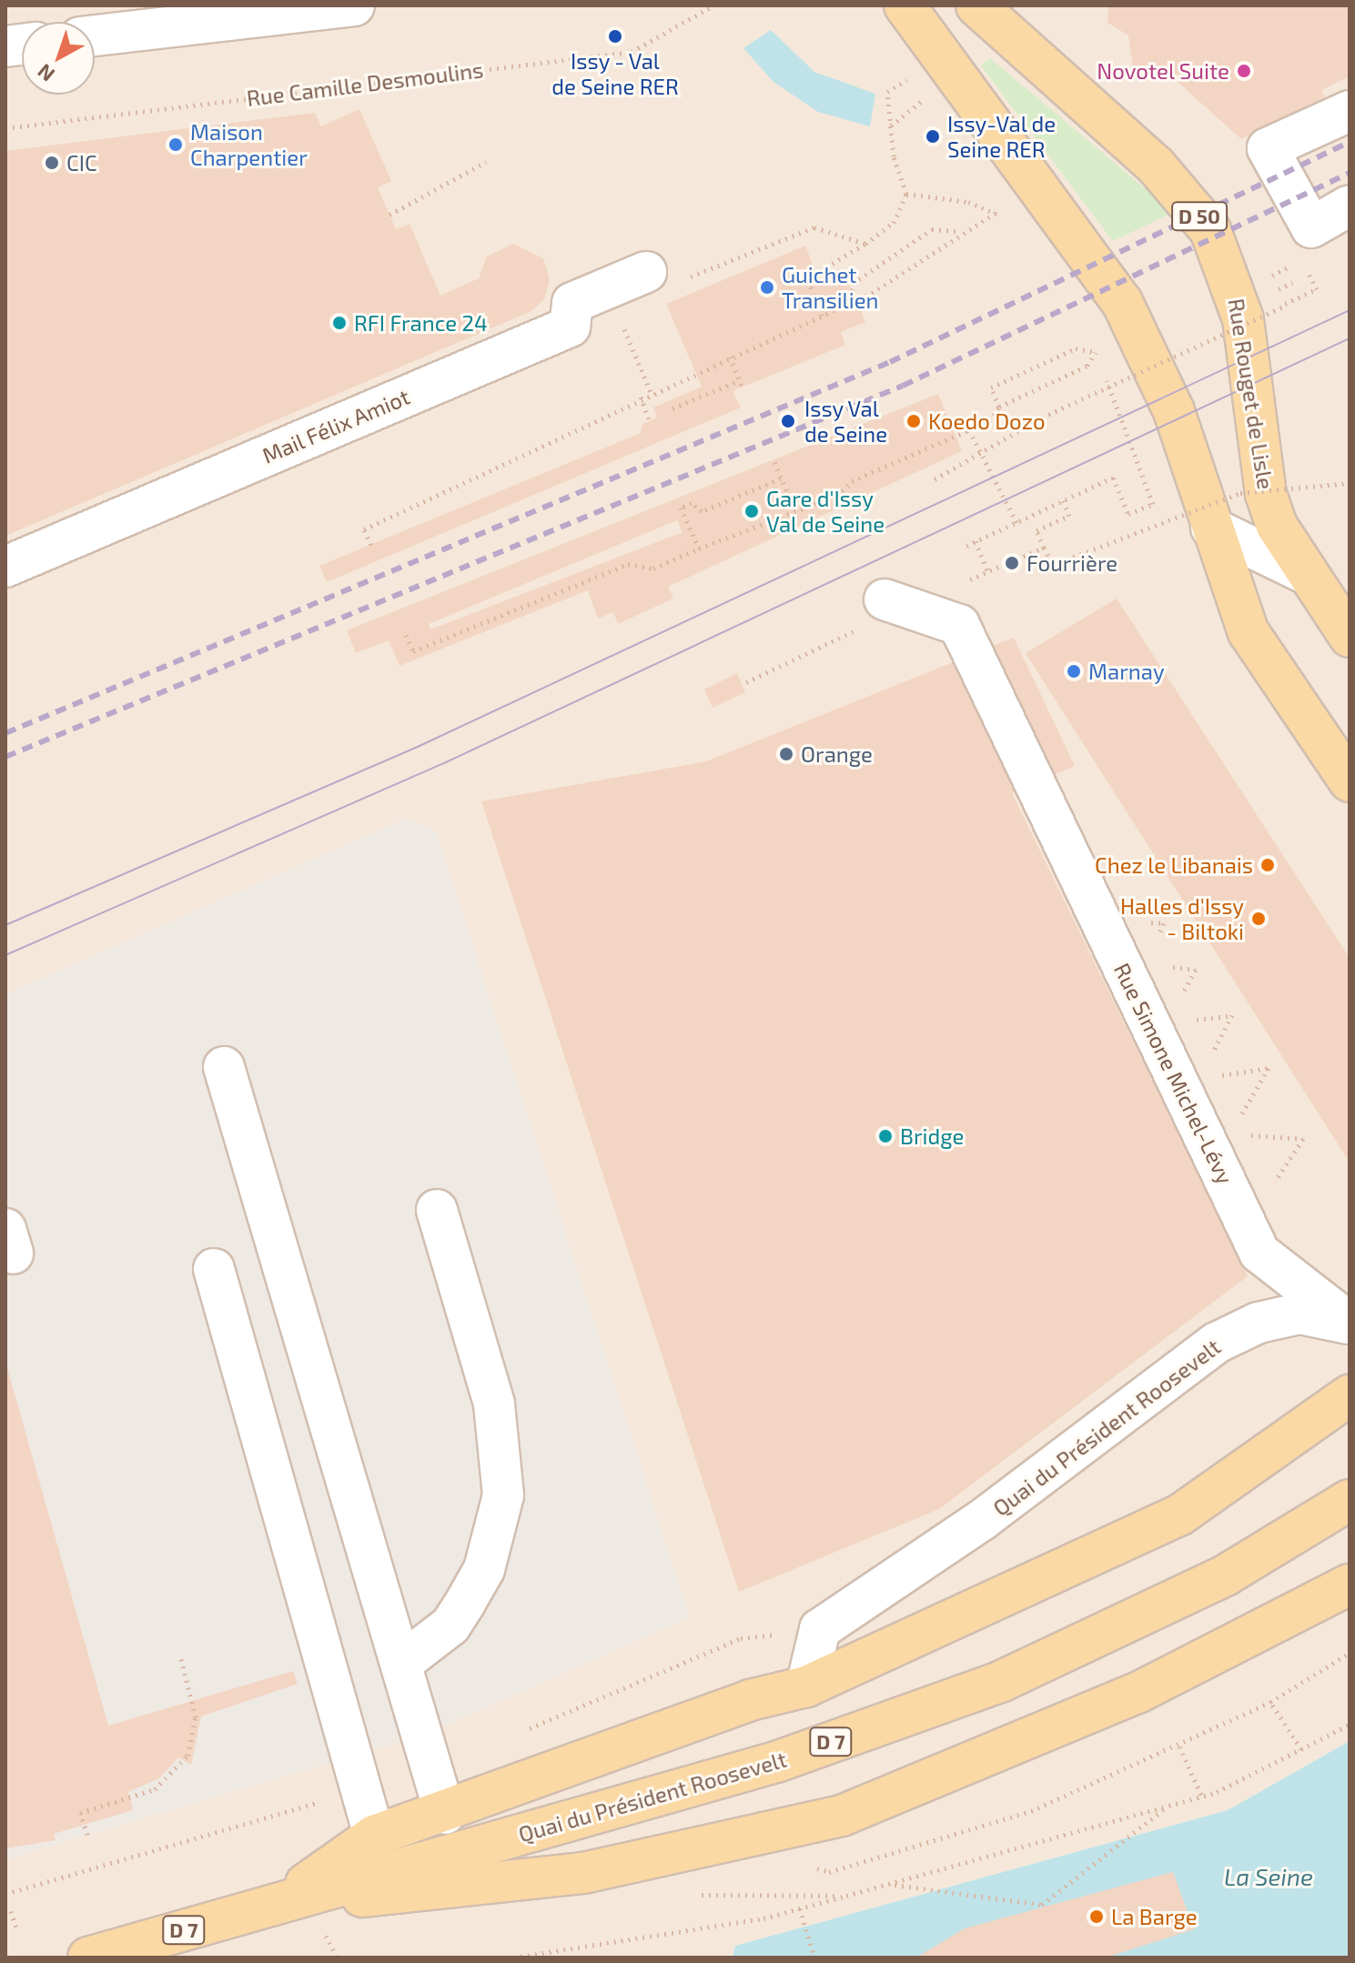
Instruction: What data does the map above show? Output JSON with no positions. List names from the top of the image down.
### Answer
{
  "streets": {
    "main road": [
      "D 50",
      "Rue Rouget de Lisle",
      "Quai du Président Roosevelt",
      "D 7"
    ],
    "street": ["Mail Félix Amiot", "Rue Simone Michel-Lévy"],
    "path": ["Rue Camille Desmoulins"]
  },
  "crossings": [
    ["Rue Simone Michel-Lévy", "Quai du Président Roosevelt"]
  ],
  "water": ["La Seine"],
  "places": [
    "Issy - Val de Seine RER",
    "Novotel Suite",
    "Issy-Val de Seine RER",
    "Maison Charpentier",
    "CIC",
    "Guichet Transilien",
    "RFI France 24",
    "Issy Val de Seine",
    "Koedo Dozo",
    "Gare d'Issy Val de Seine",
    "Fourrière",
    "Marnay",
    "Orange",
    "Chez le Libanais",
    "Halles d'Issy - Biltoki",
    "Bridge",
    "La Barge"
  ],
  "north": "bottom left"
}
